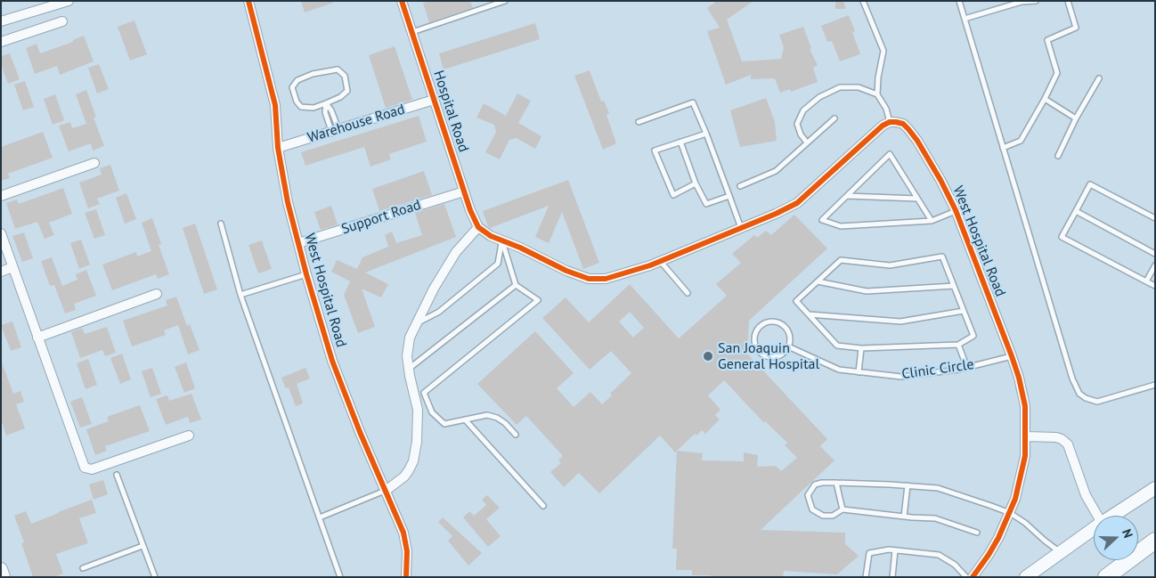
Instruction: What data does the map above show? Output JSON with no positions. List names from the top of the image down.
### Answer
{
  "streets": {
    "street": [
      "Hospital Road",
      "Warehouse Road",
      "Support Road",
      "West Hospital Road"
    ],
    "lane": ["Clinic Circle"]
  },
  "crossings": [
    ["Hospital Road", "Warehouse Road"],
    ["Hospital Road", "Support Road"],
    ["Warehouse Road", "West Hospital Road"],
    ["Support Road", "West Hospital Road"],
    ["West Hospital Road", "Clinic Circle"]
  ],
  "places": ["San Joaquin General Hospital"],
  "north": "right"
}
